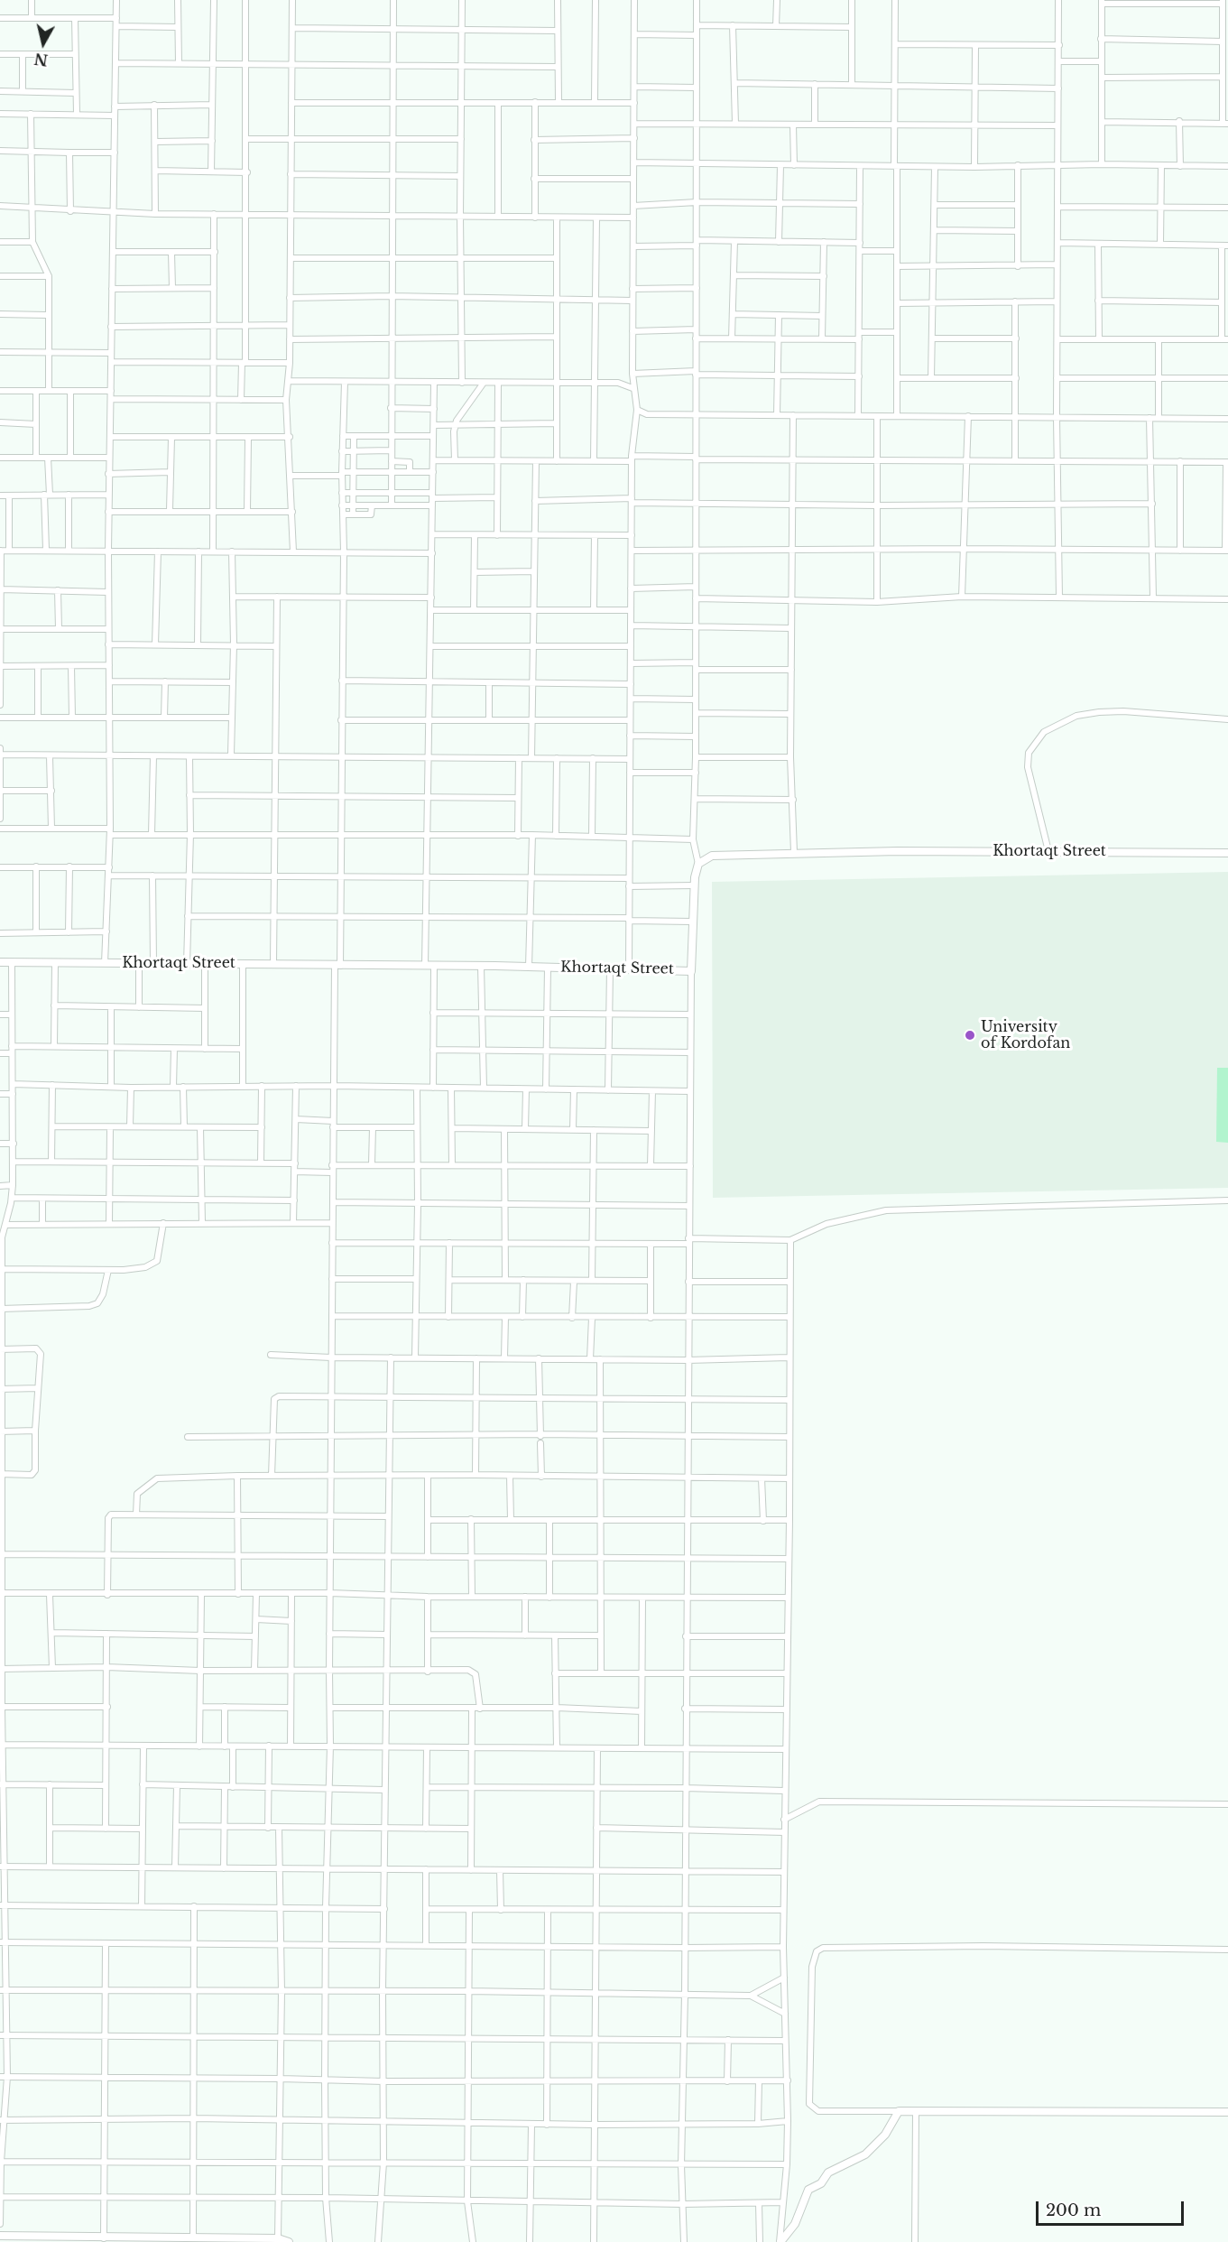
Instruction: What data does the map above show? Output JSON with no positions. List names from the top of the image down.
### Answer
{
  "streets": {
    "street": ["Khortaqt Street"]
  },
  "places": ["University of Kordofan"],
  "scale_bar": "200 m",
  "north": "bottom"
}
